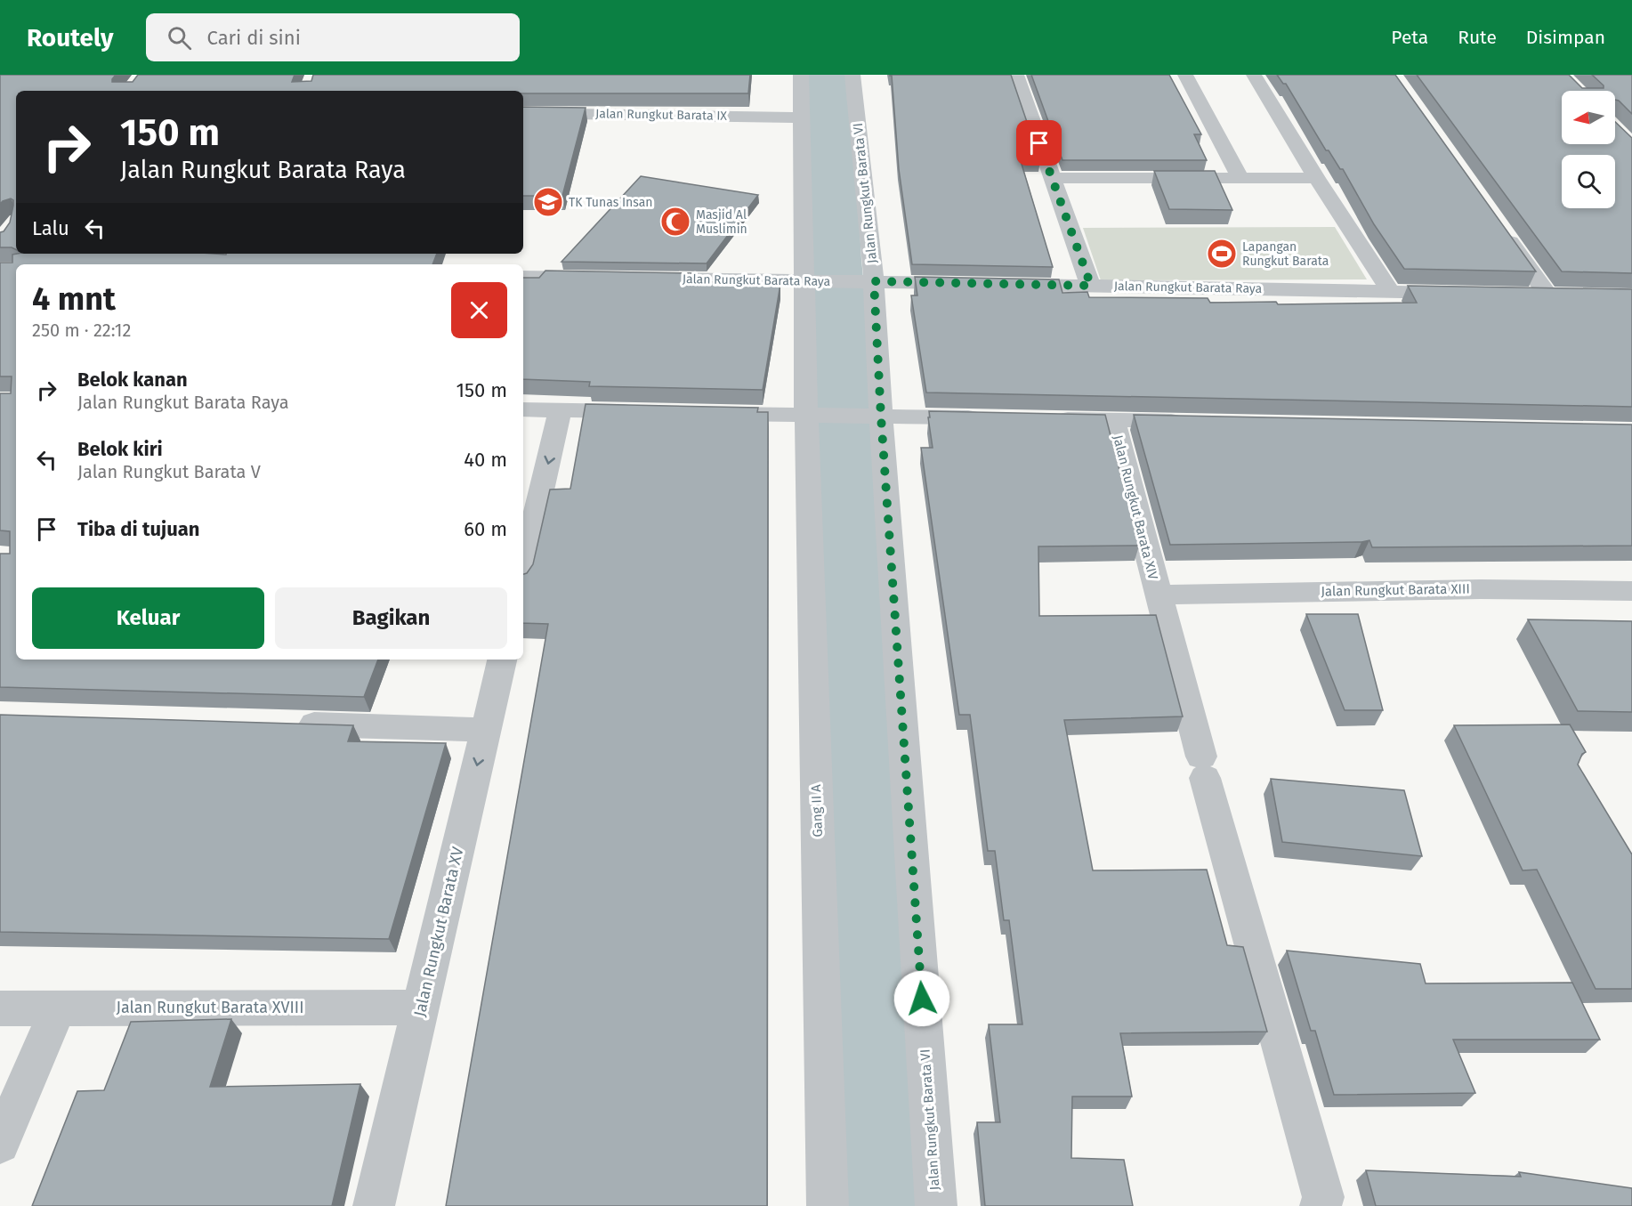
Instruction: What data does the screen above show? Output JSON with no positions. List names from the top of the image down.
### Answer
{
  "streets": {
    "street": [
      "Jalan Rungkut Barata IX",
      "Jalan Rungkut Barata VI",
      "Jalan Rungkut Barata Raya",
      "Jalan Rungkut Barata XIV",
      "Jalan Rungkut Barata XIII",
      "Gang II A",
      "Jalan Rungkut Barata XV",
      "Jalan Rungkut Barata XVIII"
    ]
  },
  "crossings": [
    ["Jalan Rungkut Barata VI", "Jalan Rungkut Barata Raya"],
    ["Jalan Rungkut Barata XIV", "Jalan Rungkut Barata XIII"],
    ["Jalan Rungkut Barata XV", "Jalan Rungkut Barata XVIII"]
  ],
  "one_way": ["Jalan Rungkut Barata XV"],
  "places": {
    "school or university": ["TK Tunas Insan"],
    "mosque": ["Masjid Al Muslimin"],
    "sports": ["Lapangan Rungkut Barata"]
  },
  "north": "left",
  "page": {
    "header": "Routely",
    "search": "Cari di sini",
    "nav": ["Peta", "Rute", "Disimpan"],
    "turn": ["150 m", "Jalan Rungkut Barata Raya"],
    "then": "Lalu",
    "heading": ["4 mnt", "250 m · 22:12"],
    "list": [
      {
        "name": "Belok kanan",
        "note": "Jalan Rungkut Barata Raya",
        "value": "150 m"
      },
      {
        "name": "Belok kiri",
        "note": "Jalan Rungkut Barata V",
        "value": "40 m"
      },
      {
        "name": "Tiba di tujuan",
        "value": "60 m"
      }
    ],
    "buttons": ["Keluar", "Bagikan"]
  }
}
